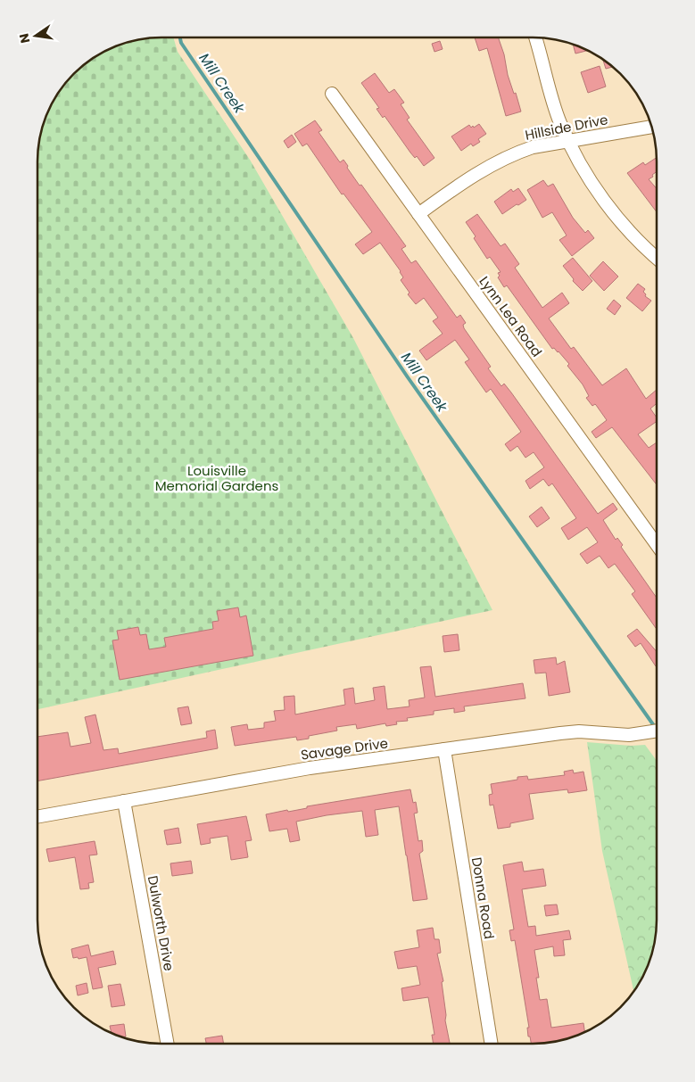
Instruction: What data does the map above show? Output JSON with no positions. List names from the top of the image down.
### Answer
{
  "streets": {
    "street": [
      "Hillside Drive",
      "Lynn Lea Road",
      "Savage Drive",
      "Donna Road",
      "Dulworth Drive"
    ]
  },
  "crossings": [
    ["Hillside Drive", "Lynn Lea Road"],
    ["Savage Drive", "Donna Road"],
    ["Savage Drive", "Dulworth Drive"]
  ],
  "water": ["Mill Creek"],
  "parks": ["Louisville Memorial Gardens"],
  "north": "left"
}
